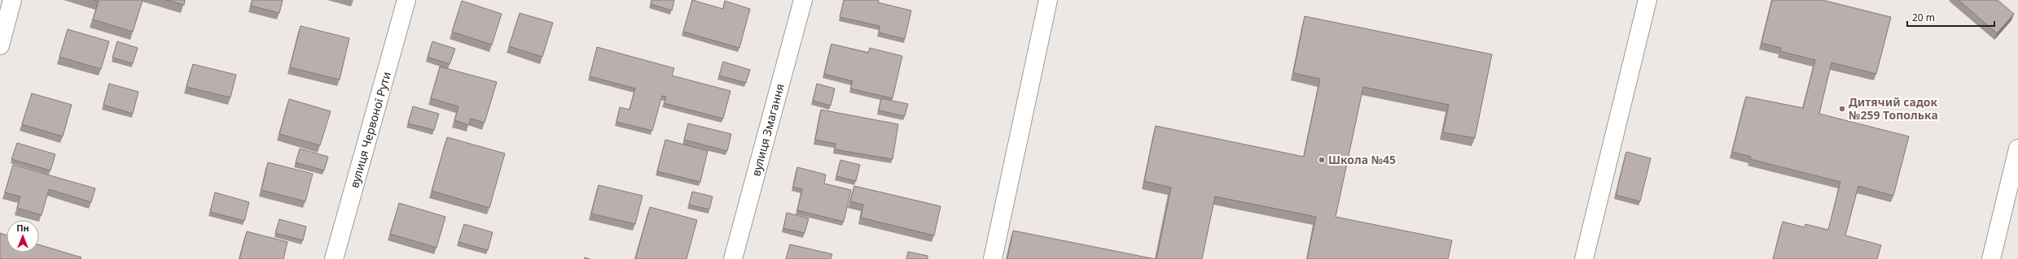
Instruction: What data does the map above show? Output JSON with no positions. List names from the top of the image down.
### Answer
{
  "streets": {
    "street": ["вулиця Червоної Рути", "вулиця Змагання"]
  },
  "places": ["Дитячий садок №259 Тополька", "Школа №45"],
  "scale_bar": "20 m",
  "north": "top"
}
